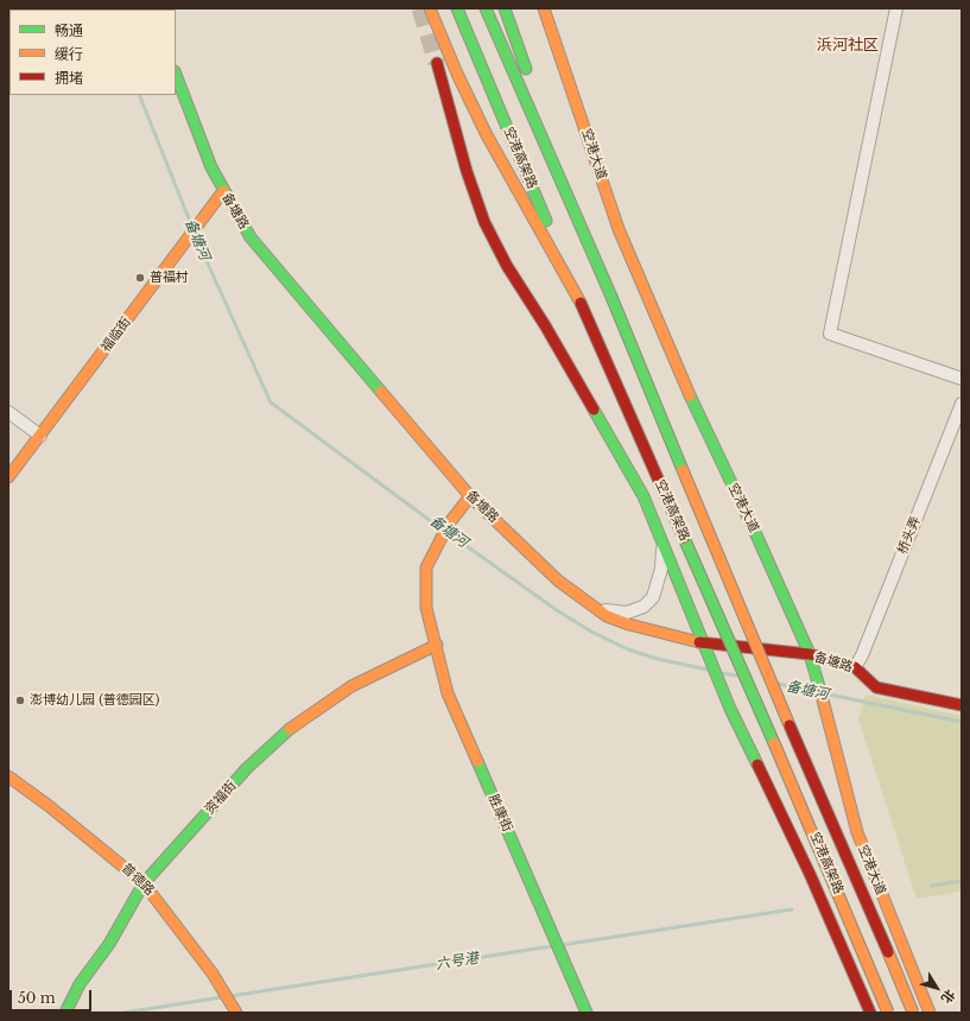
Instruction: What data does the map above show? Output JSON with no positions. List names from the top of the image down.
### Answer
{
  "streets": {
    "main road": [
      "空港大道",
      "空港高架路",
      "备塘路",
      "福临街",
      "资福街",
      "胜康街",
      "普德路"
    ],
    "street": ["桥头弄"]
  },
  "crossings": [
    ["空港大道", "备塘路"],
    ["备塘路", "福临街"],
    ["备塘路", "桥头弄"],
    ["备塘路", "胜康街"],
    ["资福街", "胜康街"],
    ["资福街", "普德路"]
  ],
  "districts": ["浜河社区"],
  "water": ["备塘河", "六号港"],
  "places": ["普福村", "澎博幼儿园 (普德园区)"],
  "legend": ["畅通", "缓行", "拥堵"],
  "scale_bar": "50 m",
  "north": "bottom right"
}
